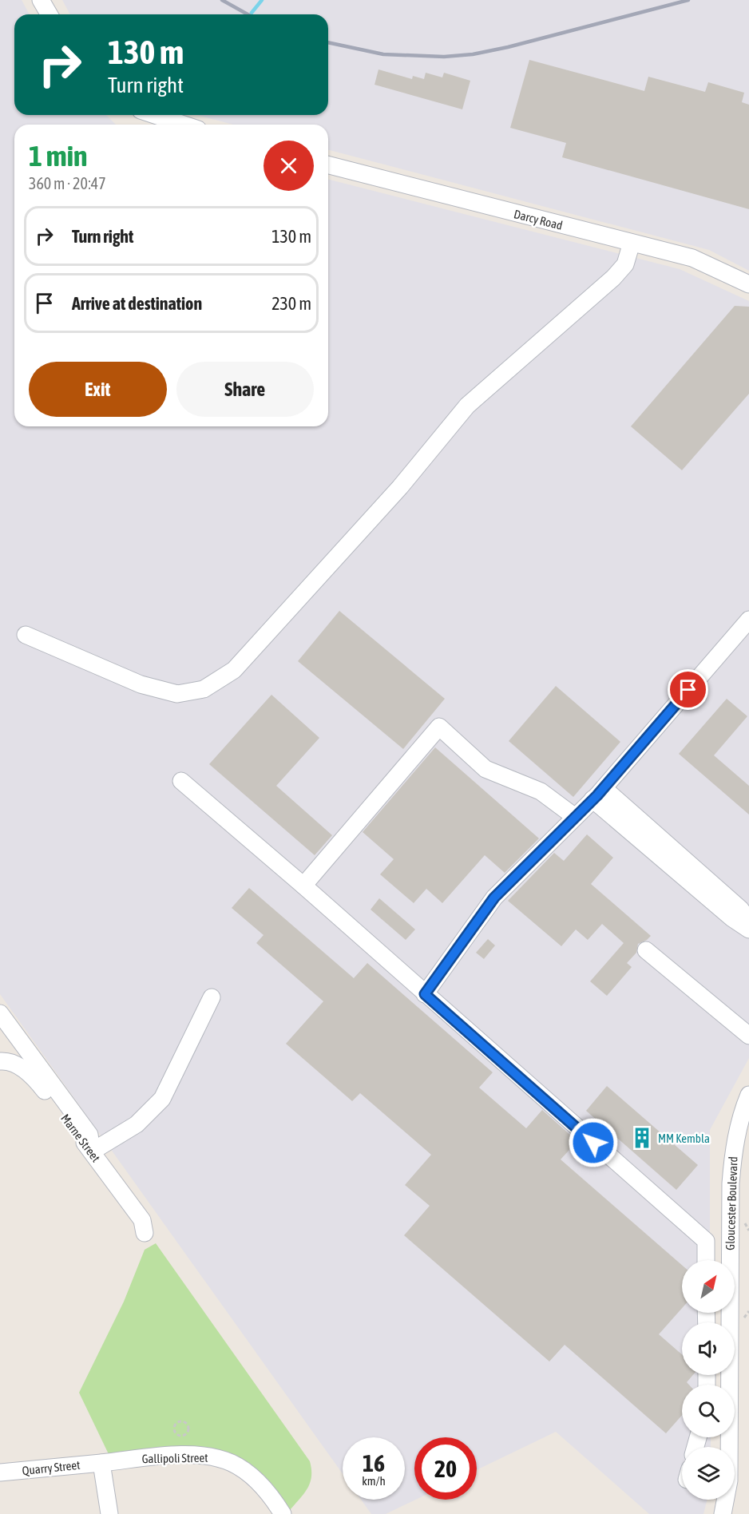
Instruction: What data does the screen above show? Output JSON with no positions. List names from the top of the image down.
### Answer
{
  "streets": {
    "street": [
      "Darcy Road",
      "Marne Street",
      "Gloucester Boulevard",
      "Gallipoli Street",
      "Quarry Street"
    ]
  },
  "crossings": [
    ["Gallipoli Street", "Quarry Street"]
  ],
  "places": {
    "building": ["MM Kembla"]
  },
  "north": "top right",
  "page": {
    "turn": ["130 m", "Turn right"],
    "heading": ["1 min", "360 m · 20:47"],
    "list": [
      {
        "name": "Turn right",
        "value": "130 m"
      },
      {
        "name": "Arrive at destination",
        "value": "230 m"
      }
    ],
    "buttons": ["Exit", "Share"],
    "speed": "16 km/h",
    "limit": "20"
  }
}
